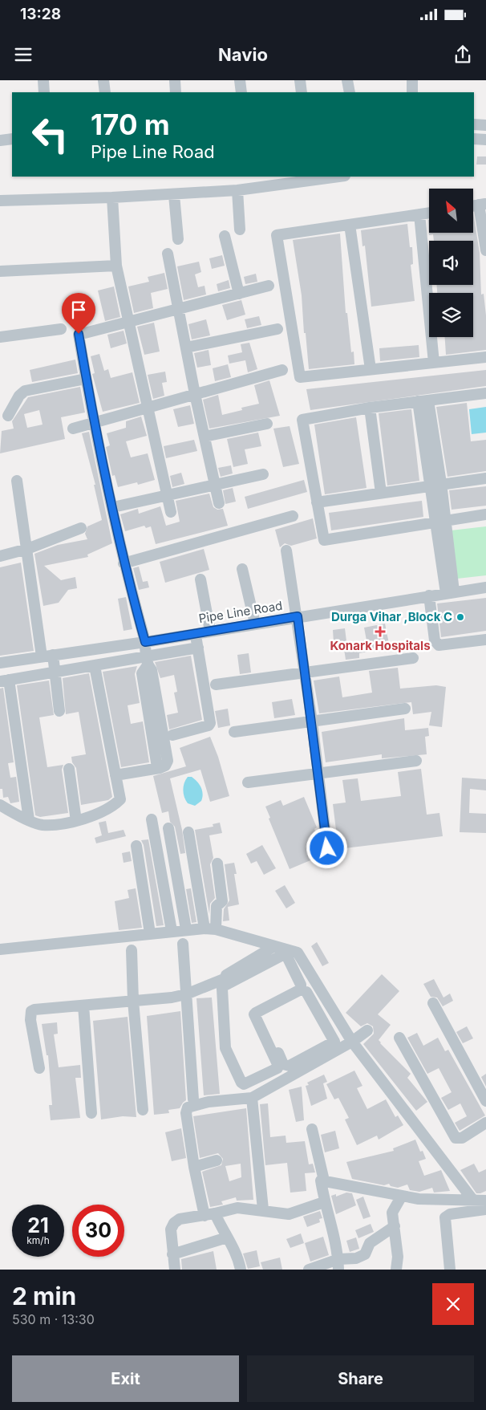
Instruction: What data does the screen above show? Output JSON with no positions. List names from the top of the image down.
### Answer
{
  "streets": {
    "street": ["Pipe Line Road"]
  },
  "places": {
    "other": ["Durga Vihar ,Block C"],
    "health": ["Konark Hospitals"]
  },
  "north": "top left",
  "page": {
    "status": "13:28",
    "header": "Navio",
    "turn": ["170 m", "Pipe Line Road"],
    "speed": "21 km/h",
    "limit": "30",
    "heading": ["2 min", "530 m · 13:30"],
    "buttons": ["Exit", "Share"]
  }
}
